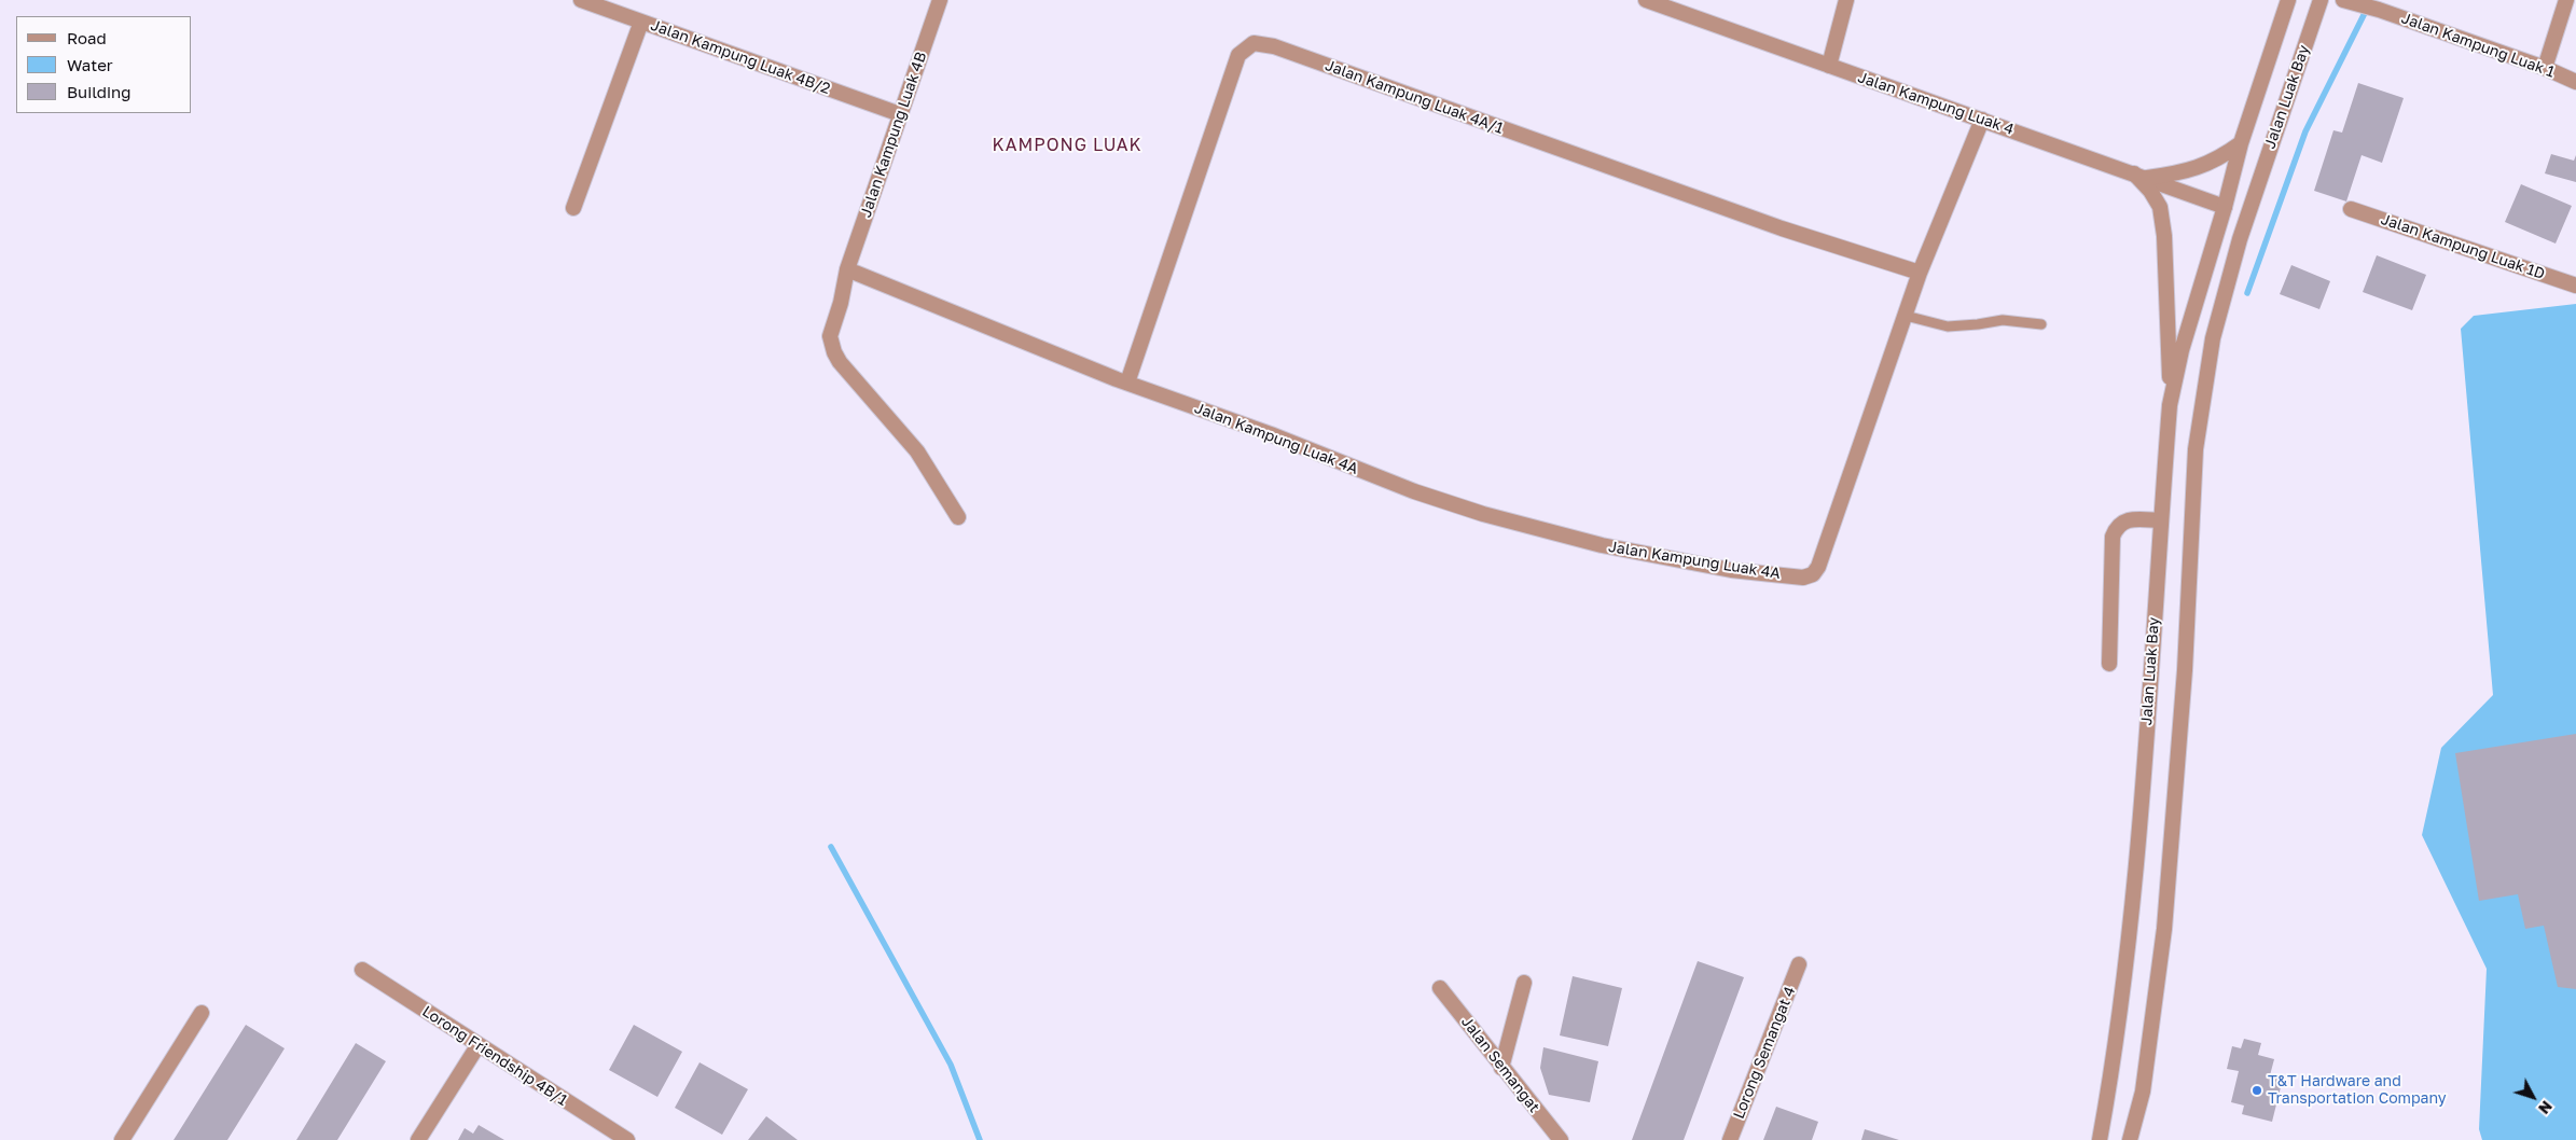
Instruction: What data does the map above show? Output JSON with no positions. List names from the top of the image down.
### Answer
{
  "streets": {
    "street": [
      "Jalan Kampung Luak 1",
      "Jalan Kampung Luak 4B/2",
      "Jalan Kampung Luak 4A/1",
      "Jalan Luak Bay",
      "Jalan Kampung Luak 4",
      "Jalan Kampung Luak 4B",
      "Jalan Kampung Luak 1D",
      "Jalan Kampung Luak 4A",
      "Lorong Semangat 4",
      "Lorong Friendship 4B/1",
      "Jalan Semangat"
    ]
  },
  "crossings": [
    ["Jalan Kampung Luak 4B/2", "Jalan Kampung Luak 4B"],
    ["Jalan Kampung Luak 4A/1", "Jalan Kampung Luak 4A"],
    ["Jalan Luak Bay", "Jalan Kampung Luak 4"],
    ["Jalan Kampung Luak 4", "Jalan Kampung Luak 4A"],
    ["Jalan Kampung Luak 4B", "Jalan Kampung Luak 4A"]
  ],
  "districts": ["KAMPONG LUAK"],
  "places": ["T&T Hardware and Transportation Company"],
  "legend": ["Road", "Water", "Building"],
  "north": "bottom right"
}
